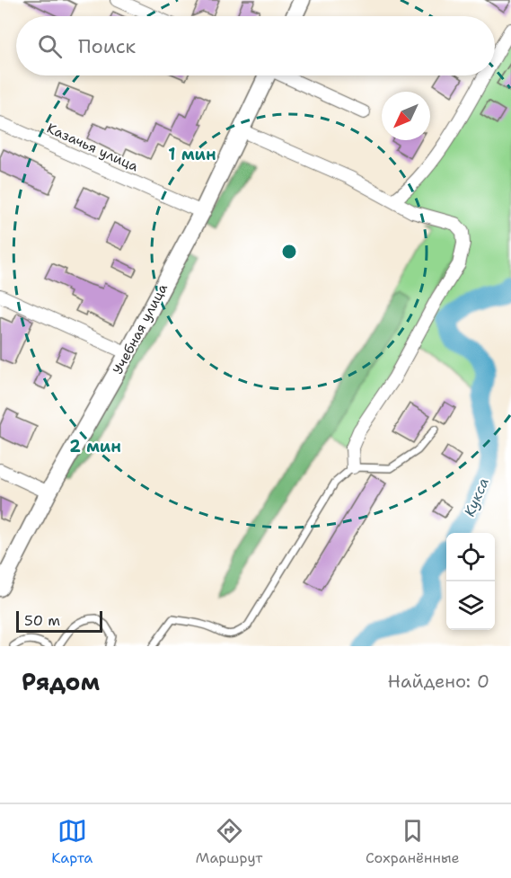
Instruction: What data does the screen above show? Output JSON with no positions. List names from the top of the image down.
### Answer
{
  "streets": {
    "street": ["Казачья улица", "Учебная улица"]
  },
  "crossings": [
    ["Казачья улица", "Учебная улица"]
  ],
  "water": ["Кукса"],
  "scale_bar": "50 m",
  "north": "bottom left",
  "page": {
    "search": "Поиск",
    "scale": "50 m",
    "heading": ["Рядом", "Найдено: 0"],
    "nav": ["Карта", "Маршрут", "Сохранённые"]
  },
  "rings": ["1 мин", "2 мин"]
}
